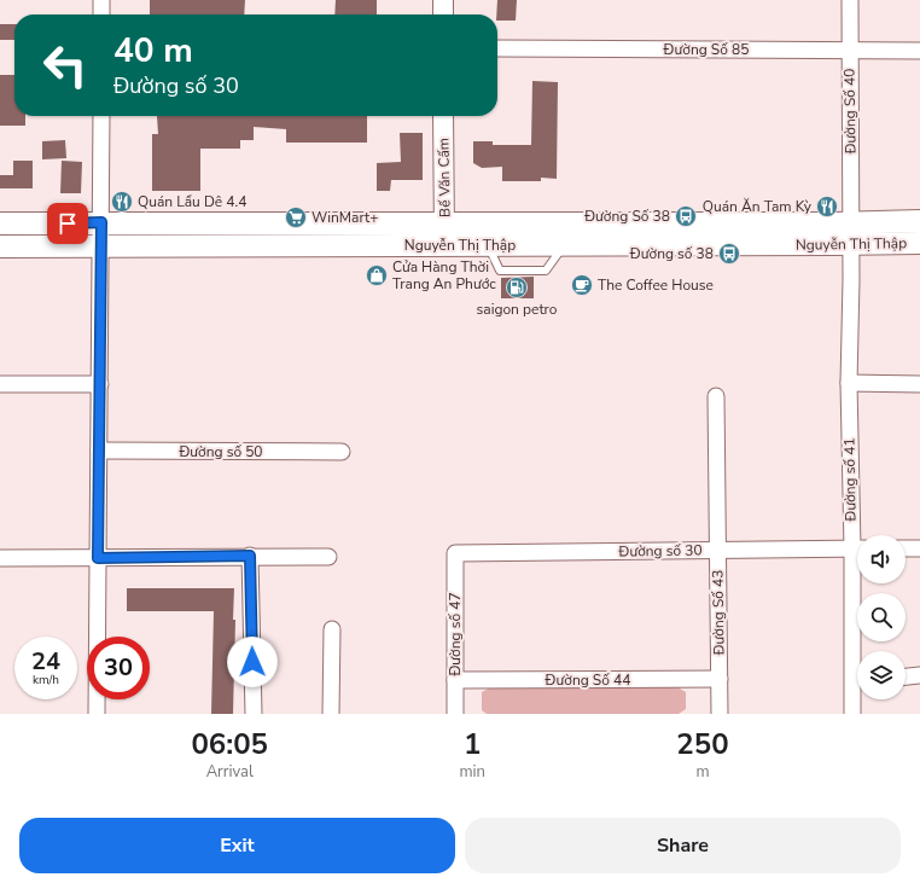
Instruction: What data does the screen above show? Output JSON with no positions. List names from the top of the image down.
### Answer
{
  "streets": {
    "main road": ["Nguyễn Thị Thập"],
    "street": [
      "Đường Số 85",
      "Đường Số 40",
      "Bế Văn Cấm",
      "Đường số 50",
      "Đường số 41",
      "Đường số 30",
      "Đường Số 43",
      "Đường số 47",
      "Đường Số 44"
    ]
  },
  "crossings": [
    ["Đường Số 85", "Đường Số 40"],
    ["Đường Số 40", "Nguyễn Thị Thập"],
    ["Đường Số 40", "Đường số 41"],
    ["Bế Văn Cấm", "Nguyễn Thị Thập"],
    ["Nguyễn Thị Thập", "Đường số 41"],
    ["Đường số 30", "Đường Số 43"],
    ["Đường số 30", "Đường số 47"],
    ["Đường Số 43", "Đường Số 44"],
    ["Đường số 47", "Đường Số 44"]
  ],
  "places": {
    "restaurant": ["Quán Lẩu Dê 4.4", "Quán Ăn Tam Kỳ"],
    "bus stop": ["Đường Số 38", "Đường số 38"],
    "supermarket": ["WinMart+"],
    "shop": ["Cửa Hàng Thời Trang An Phước"],
    "cafe": ["The Coffee House"],
    "fuel station": ["saigon petro"]
  },
  "page": {
    "turn": ["40 m", "Đường số 30"],
    "speed": "24 km/h",
    "limit": "30",
    "eta": [
      "06:05",
      "Arrival",
      "1",
      "min",
      "250",
      "m"
    ],
    "buttons": ["Exit", "Share"]
  }
}
